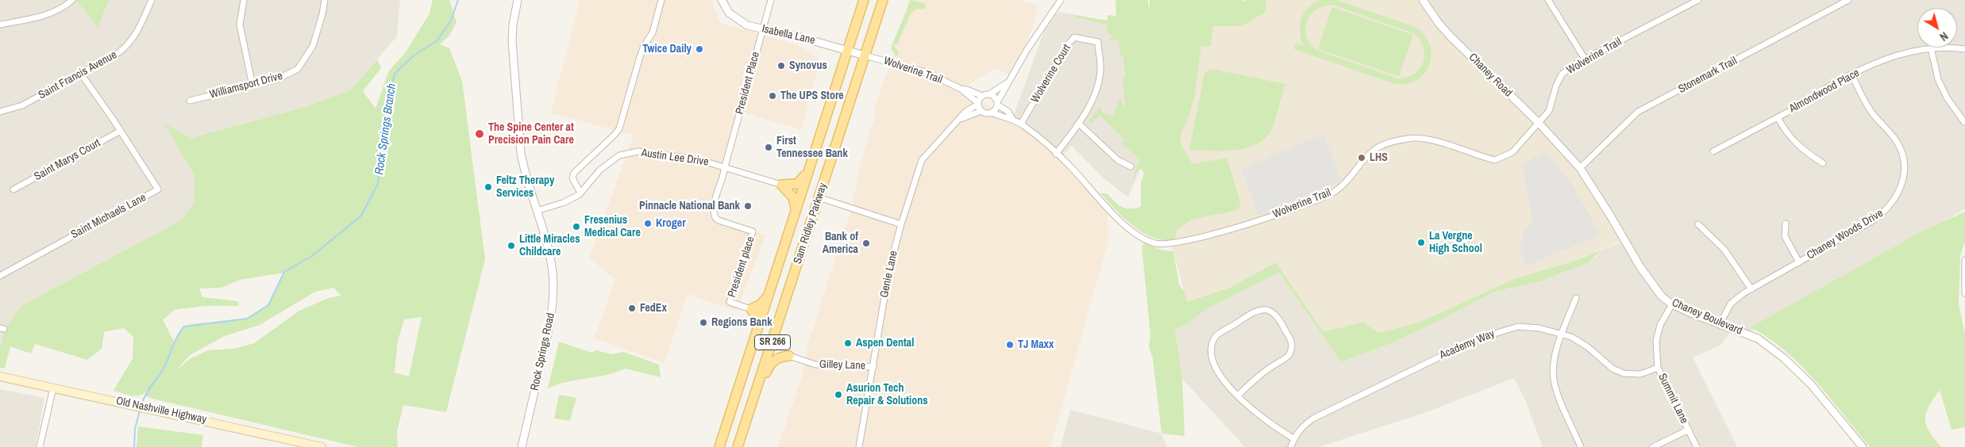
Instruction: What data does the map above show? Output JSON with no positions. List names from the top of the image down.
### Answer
{
  "streets": {
    "main road": ["Sam Ridley Parkway", "SR 266", "Old Nashville Highway"],
    "street": [
      "Isabella Lane",
      "Wolverine Trail",
      "Wolverine Court",
      "Saint Francis Avenue",
      "Chaney Road",
      "Stonemark Trail",
      "President Place",
      "Williamsport Drive",
      "Almondwood Place",
      "Austin Lee Drive",
      "Saint Marys Court",
      "Saint Michaels Lane",
      "Chaney Woods Drive",
      "President place",
      "Genie Lane",
      "Chaney Boulevard",
      "Academy Way",
      "Rock Springs Road",
      "Gilley Lane",
      "Summit Lane"
    ]
  },
  "crossings": [
    ["Isabella Lane", "Wolverine Trail"],
    ["Isabella Lane", "President Place"],
    ["Isabella Lane", "Sam Ridley Parkway"],
    ["Wolverine Trail", "Wolverine Court"],
    ["Wolverine Trail", "Chaney Road"],
    ["Wolverine Trail", "Sam Ridley Parkway"],
    ["Wolverine Trail", "Genie Lane"],
    ["Saint Francis Avenue", "Saint Michaels Lane"],
    ["Chaney Road", "Chaney Boulevard"],
    ["Stonemark Trail", "Chaney Boulevard"],
    ["President Place", "Austin Lee Drive"],
    ["President Place", "President place"],
    ["Almondwood Place", "Chaney Woods Drive"],
    ["Austin Lee Drive", "President place"],
    ["Austin Lee Drive", "Rock Springs Road"],
    ["Saint Marys Court", "Saint Michaels Lane"],
    ["Chaney Woods Drive", "Chaney Boulevard"],
    ["Genie Lane", "Gilley Lane"],
    ["Chaney Boulevard", "Summit Lane"],
    ["Academy Way", "Summit Lane"]
  ],
  "water": ["Rock Springs Branch"],
  "places": [
    "Twice Daily",
    "Synovus",
    "The UPS Store",
    "The Spine Center at Precision Pain Care",
    "First Tennessee Bank",
    "LHS",
    "Feltz Therapy Services",
    "Pinnacle National Bank",
    "Kroger",
    "Fresenius Medical Care",
    "La Vergne High School",
    "Bank of America",
    "Little Miracles Childcare",
    "FedEx",
    "Regions Bank",
    "Aspen Dental",
    "TJ Maxx",
    "Asurion Tech Repair & Solutions"
  ],
  "north": "bottom right"
}
